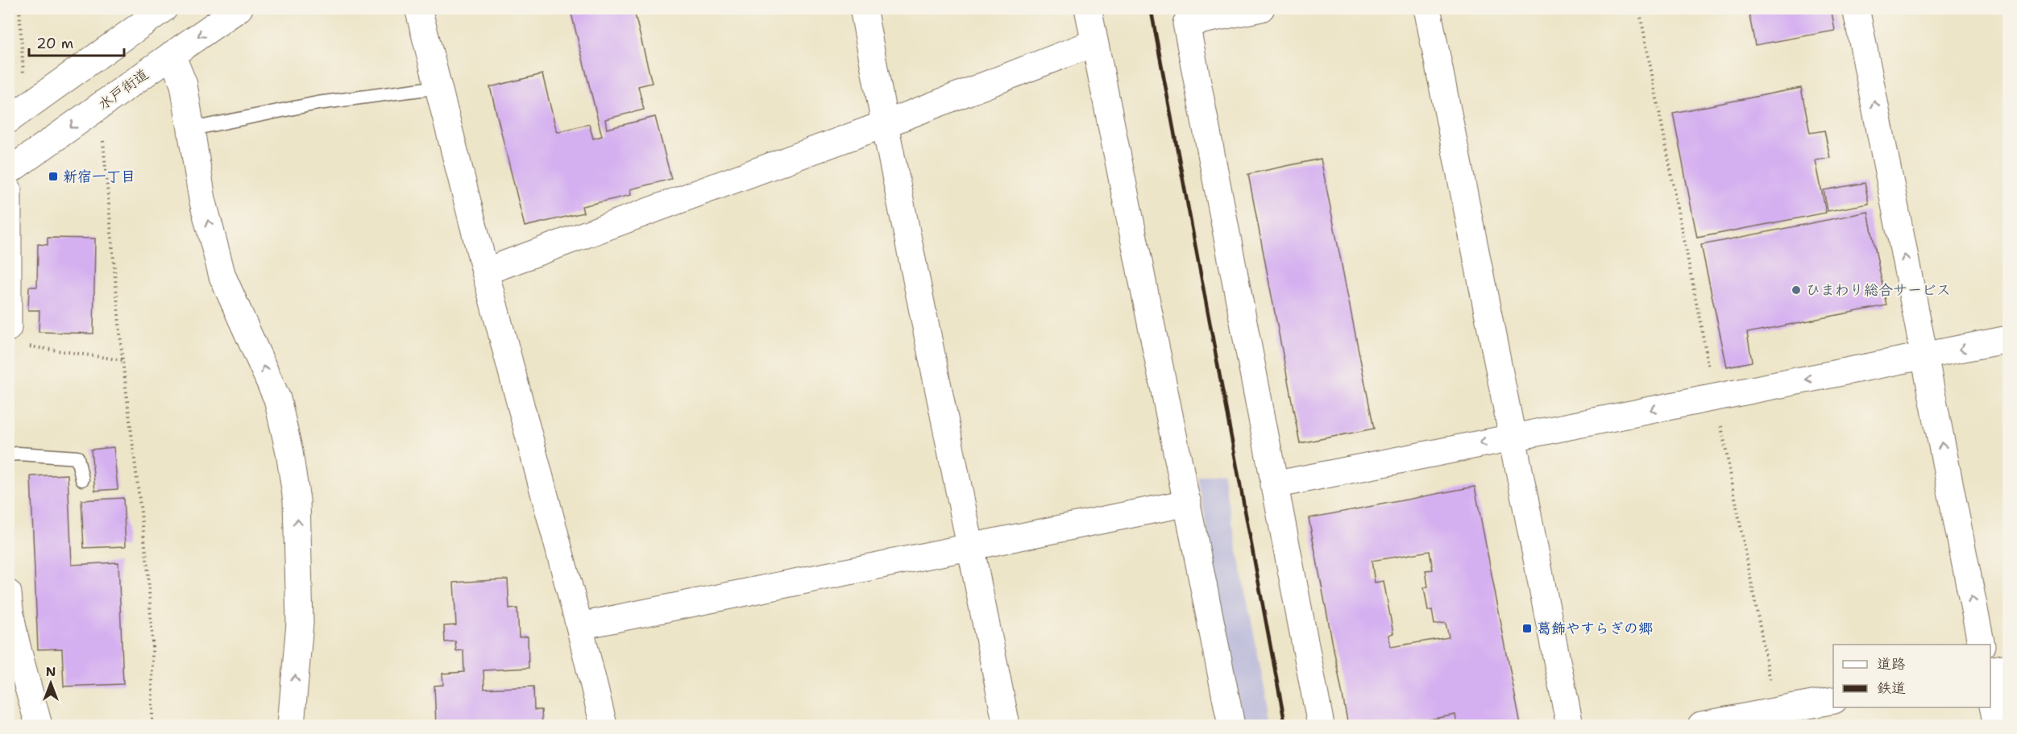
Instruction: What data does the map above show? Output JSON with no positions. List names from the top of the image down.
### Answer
{
  "streets": {
    "main road": ["水戸街道"]
  },
  "places": {
    "transit": ["新宿一丁目", "葛飾やすらぎの郷"],
    "other": ["ひまわり総合サービス"]
  },
  "legend": ["道路", "鉄道"],
  "scale_bar": "20 m",
  "north": "top"
}
